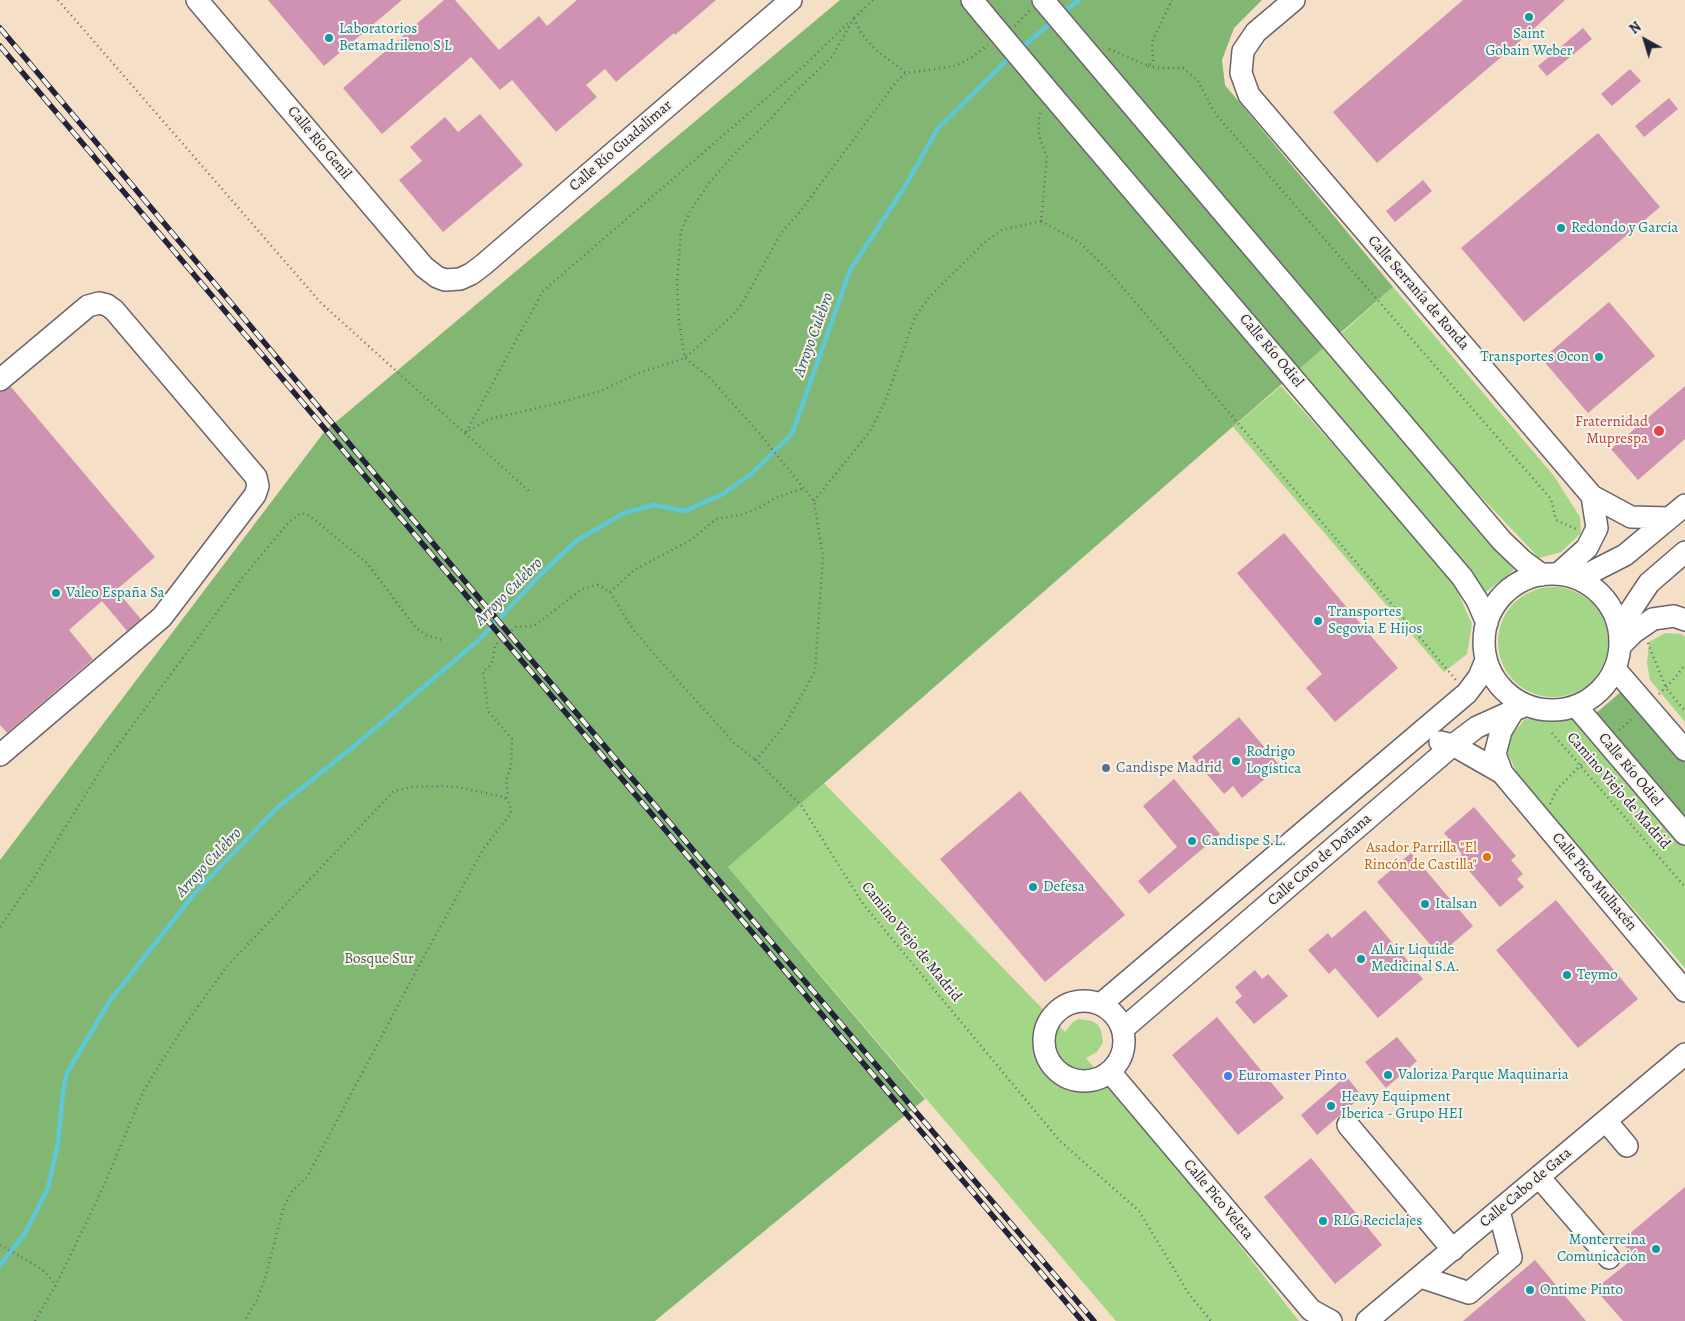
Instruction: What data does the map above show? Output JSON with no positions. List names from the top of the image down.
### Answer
{
  "streets": {
    "street": [
      "Calle Río Genil",
      "Calle Río Guadalimar",
      "Calle Serranía de Ronda",
      "Calle Río Odiel",
      "Calle Coto de Doñana",
      "Calle Pico Mulhacén",
      "Calle Cabo de Gata",
      "Calle Pico Veleta"
    ],
    "path": ["Camino Viejo de Madrid"]
  },
  "crossings": [
    ["Calle Río Genil", "Calle Río Guadalimar"],
    ["Calle Río Odiel", "Calle Coto de Doñana"],
    ["Calle Río Odiel", "Calle Pico Mulhacén"],
    ["Calle Coto de Doñana", "Calle Pico Mulhacén"],
    ["Calle Coto de Doñana", "Calle Pico Veleta"]
  ],
  "water": ["Arroyo Culebro"],
  "parks": ["Bosque Sur"],
  "places": [
    "Saint Gobain Weber",
    "Laboratorios Betamadrileno S L",
    "Redondo y García",
    "Transportes Ocon",
    "Fraternidad Muprespa",
    "Valeo España Sa",
    "Transportes Segovia E Hijos",
    "Rodrigo Logística",
    "Candispe Madrid",
    "Candispe S.L.",
    "Asador Parrilla \"El Rincón de Castilla\"",
    "Defesa",
    "Italsan",
    "Al Air Liquide Medicinal S.A.",
    "Teymo",
    "Valoriza Parque Maquinaria",
    "Euromaster Pinto",
    "Heavy Equipment Iberica - Grupo HEI",
    "RLG Reciclajes",
    "Monterreina Comunicación",
    "Ontime Pinto"
  ],
  "north": "top left"
}
